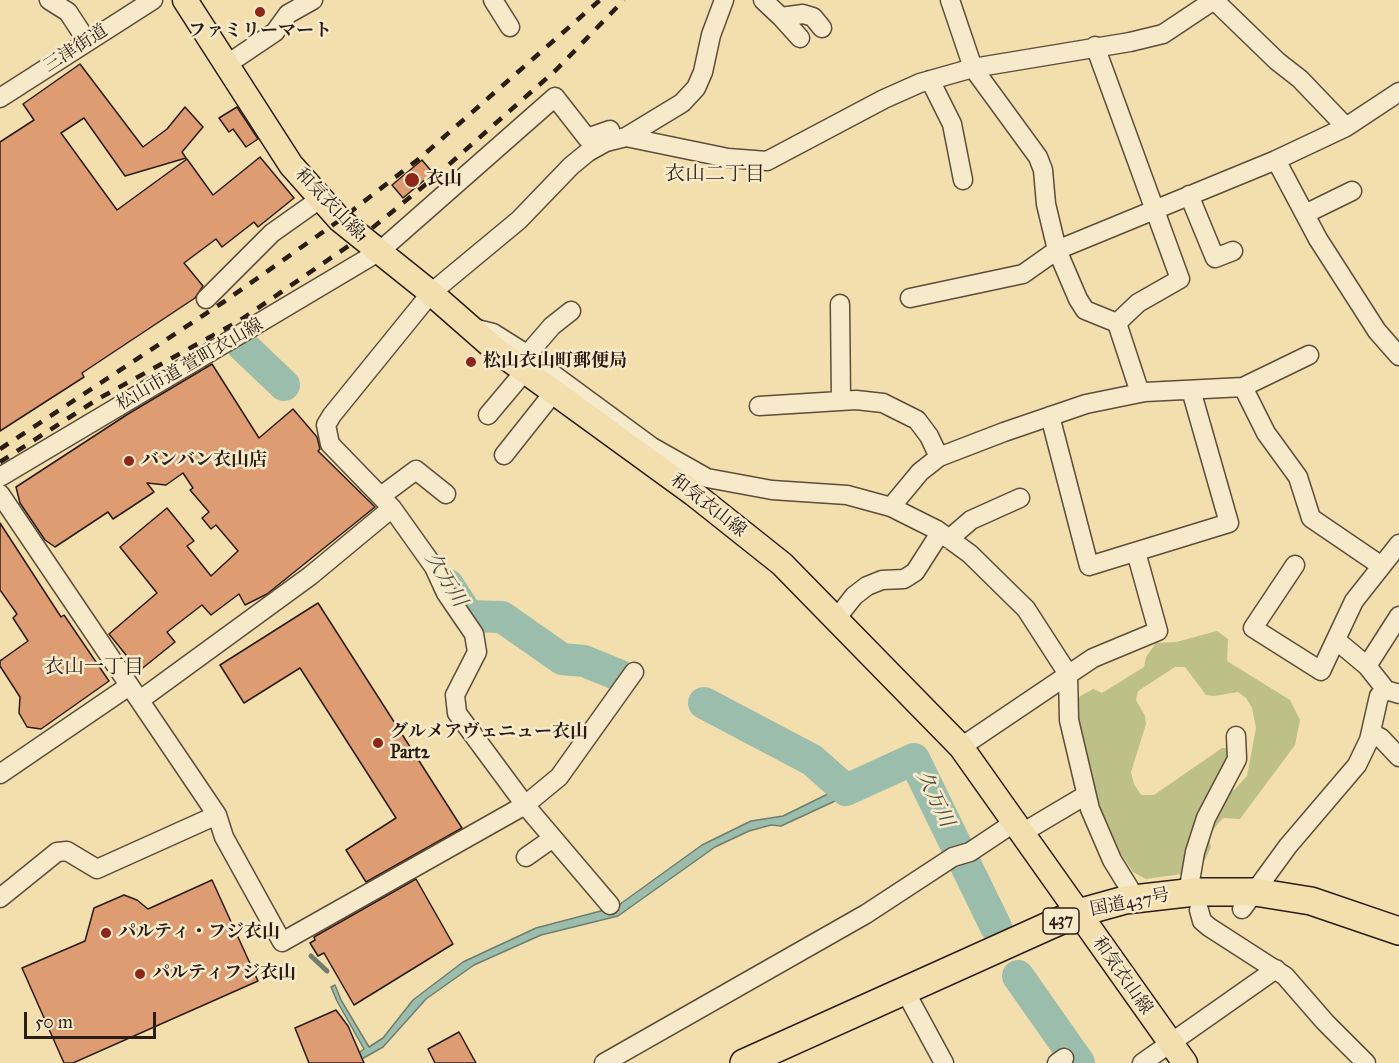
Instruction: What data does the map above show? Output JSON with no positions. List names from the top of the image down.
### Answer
{
  "streets": {
    "highway": ["国道437号", "437"],
    "main road": ["和気衣山線"],
    "street": ["三津街道", "松山市道 萱町衣山線"]
  },
  "crossings": [
    ["和気衣山線", "松山市道 萱町衣山線"],
    ["和気衣山線", "国道437号"]
  ],
  "districts": ["衣山二丁目", "衣山一丁目"],
  "water": ["久万川"],
  "places": [
    "ファミリーマート",
    "衣山",
    "松山衣山町郵便局",
    "バンバン衣山店",
    "グルメアヴェニュー衣山 Part2",
    "パルティ・フジ衣山",
    "パルティフジ衣山"
  ],
  "scale_bar": "50 m"
}
